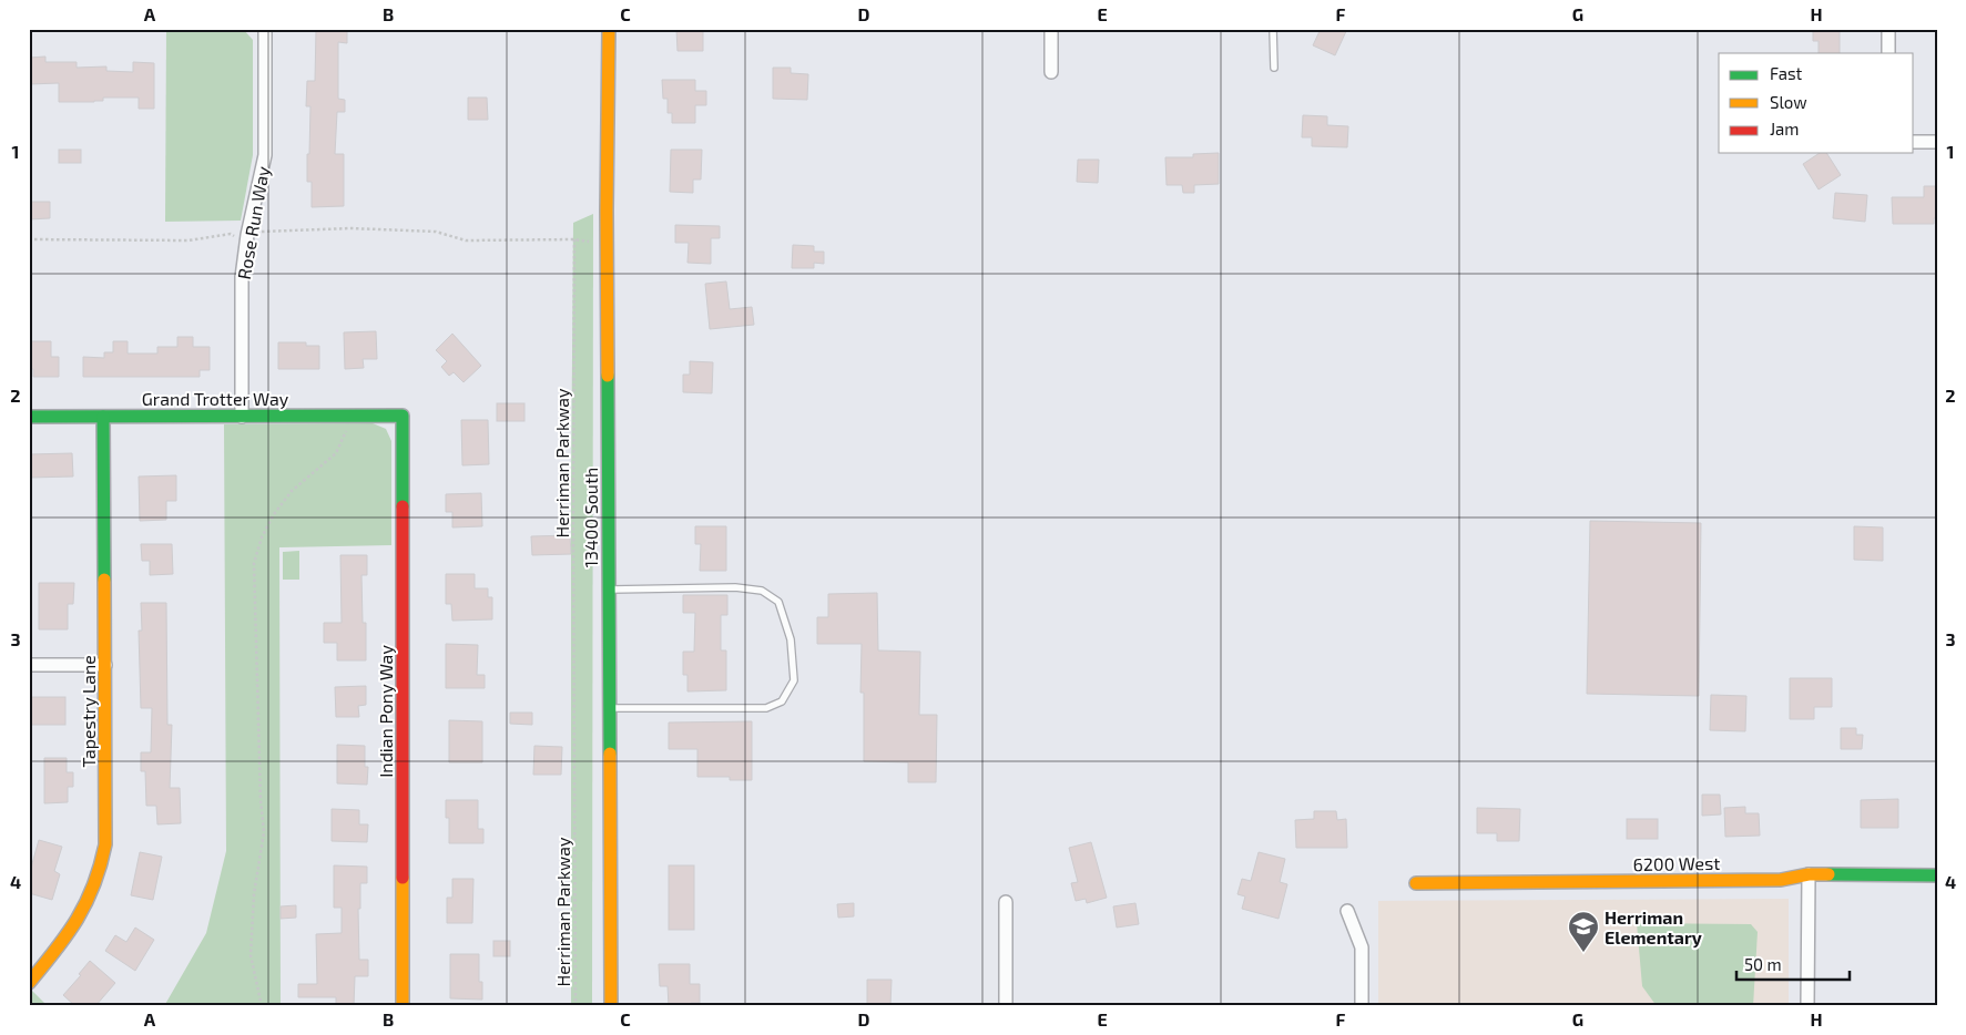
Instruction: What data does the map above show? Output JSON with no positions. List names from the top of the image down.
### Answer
{
  "streets": {
    "street": [
      "Rose Run Way",
      "Grand Trotter Way",
      "13400 South",
      "Tapestry Lane",
      "Indian Pony Way",
      "6200 West"
    ],
    "path": ["Herriman Parkway"]
  },
  "crossings": [
    ["Rose Run Way", "Grand Trotter Way"],
    ["Grand Trotter Way", "Tapestry Lane"],
    ["Grand Trotter Way", "Indian Pony Way"]
  ],
  "places": {
    "school or university": ["Herriman Elementary"]
  },
  "legend": ["Fast", "Slow", "Jam"],
  "scale_bar": "50 m",
  "grid": {
    "columns": [
      "A",
      "B",
      "C",
      "D",
      "E",
      "F",
      "G",
      "H"
    ],
    "rows": [
      "1",
      "2",
      "3",
      "4"
    ]
  }
}
